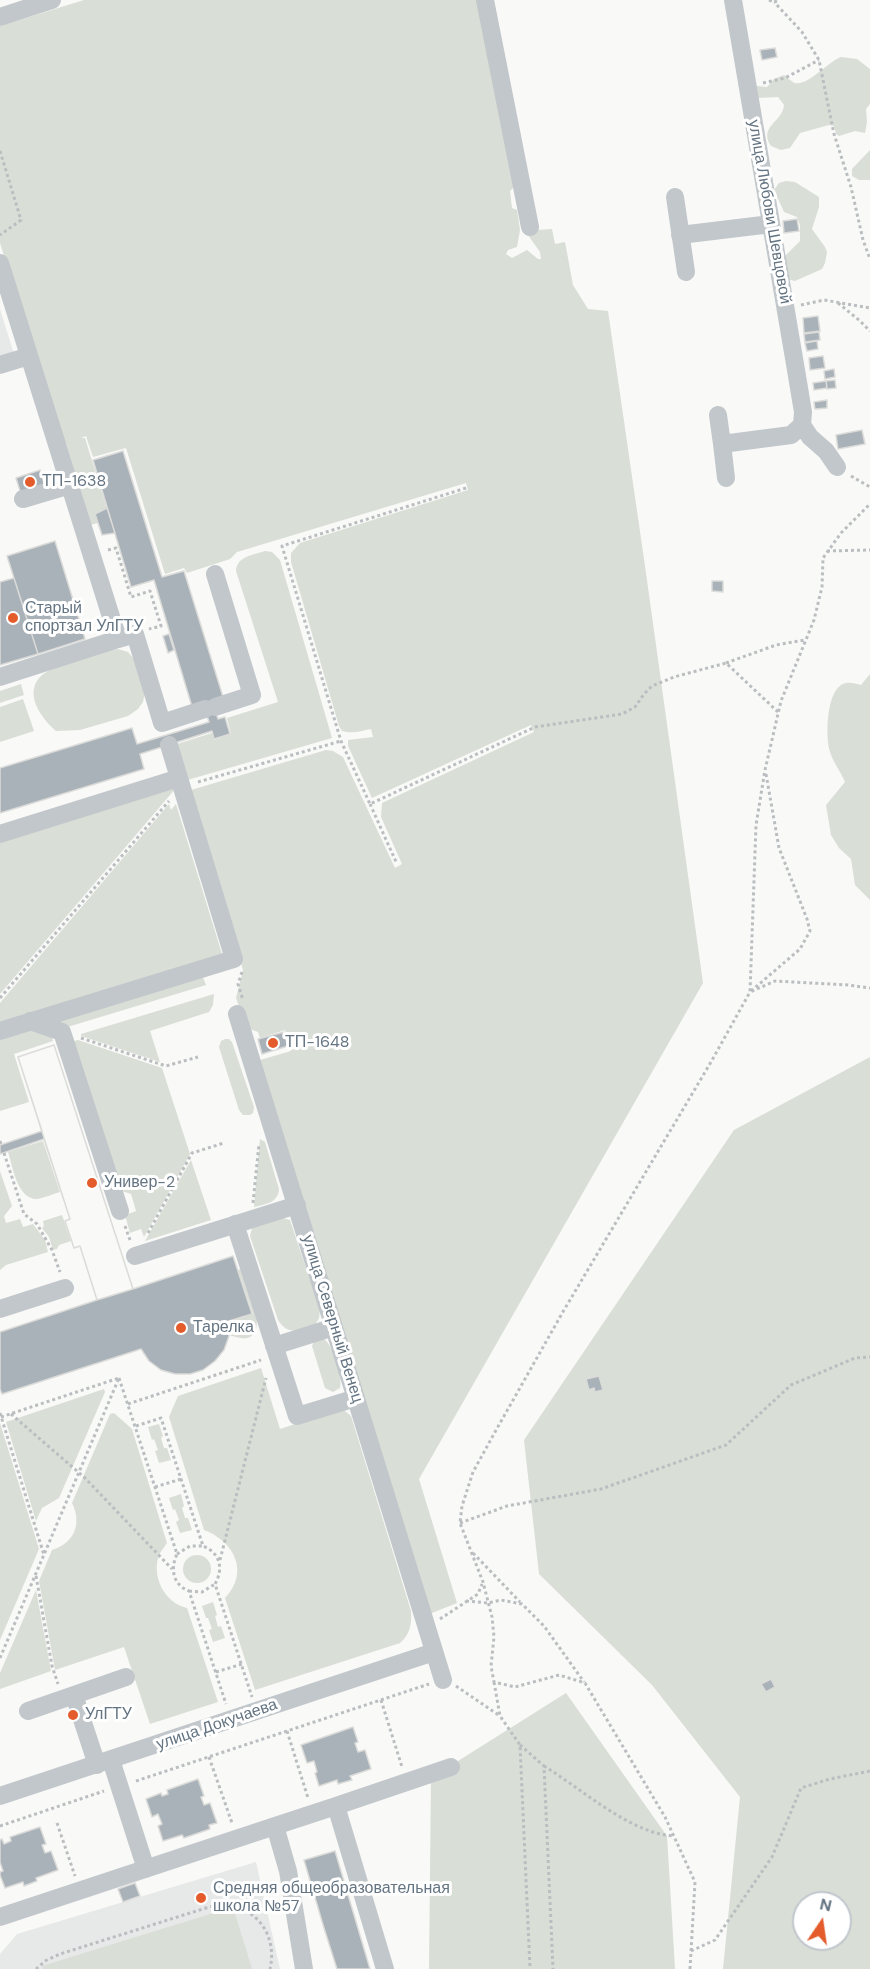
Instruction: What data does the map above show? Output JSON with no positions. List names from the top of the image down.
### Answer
{
  "streets": {
    "street": ["улица Любови Шевцовой", "улица Северный Венец", "улица Докучаева"]
  },
  "crossings": [
    ["улица Северный Венец", "улица Докучаева"]
  ],
  "places": [
    "ТП-1638",
    "Старый спортзал УлГТУ",
    "ТП-1648",
    "Универ-2",
    "Тарелка",
    "УлГТУ",
    "Средняя общеобразовательная школа №57"
  ],
  "north": "top"
}
